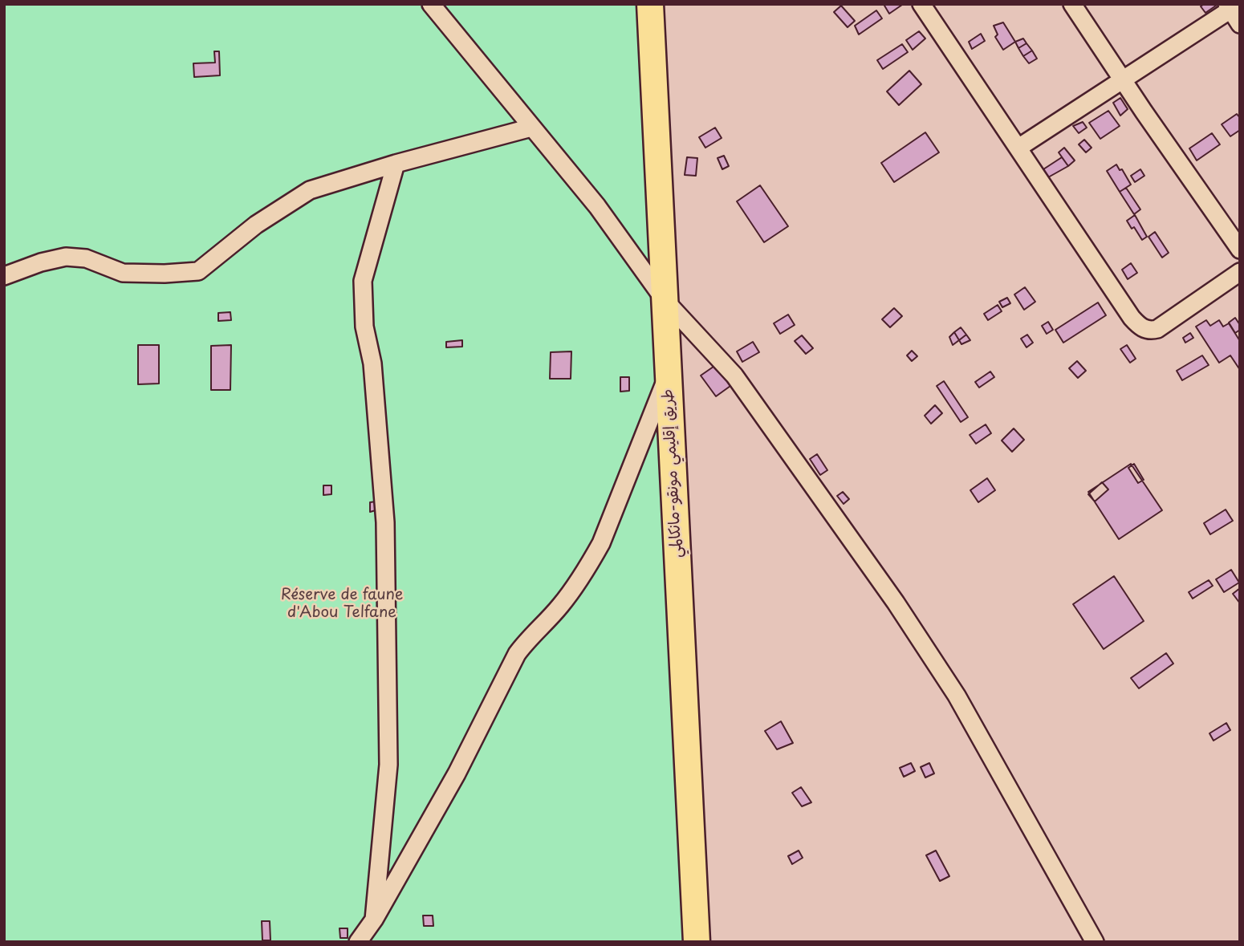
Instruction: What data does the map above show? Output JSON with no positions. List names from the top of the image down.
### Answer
{
  "streets": {
    "highway": ["طريق إقليمي مونقو-مانكالمي"]
  },
  "parks": ["Réserve de faune d'Abou Telfane"]
}
